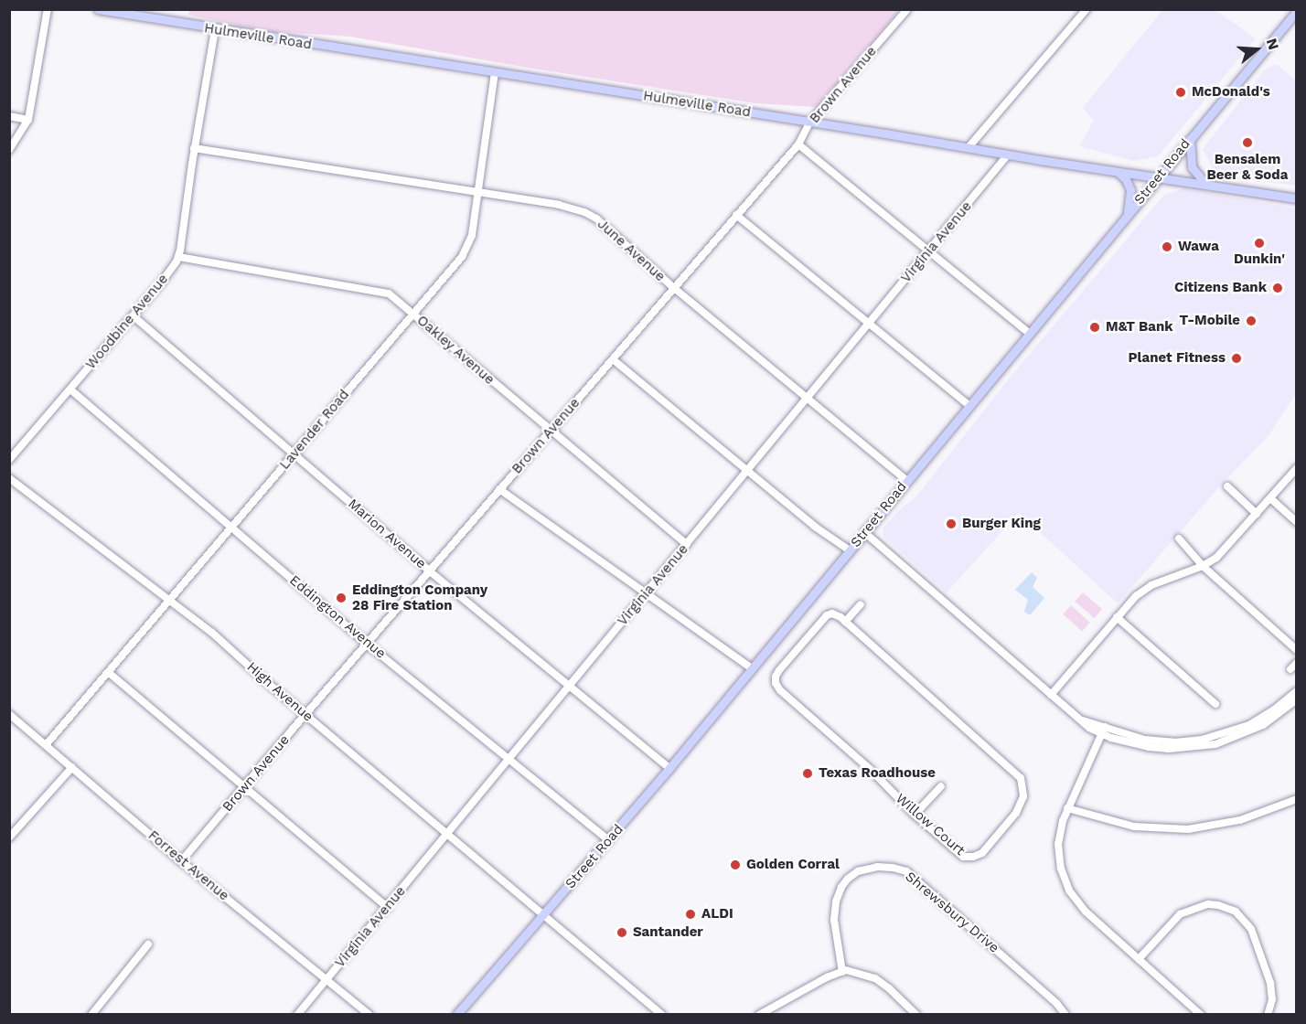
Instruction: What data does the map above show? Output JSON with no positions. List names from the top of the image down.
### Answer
{
  "streets": {
    "main road": ["Hulmeville Road", "Street Road"],
    "street": [
      "Brown Avenue",
      "Virginia Avenue",
      "June Avenue",
      "Woodbine Avenue",
      "Oakley Avenue",
      "Lavender Road",
      "Marion Avenue",
      "Eddington Avenue",
      "High Avenue",
      "Willow Court",
      "Forrest Avenue",
      "Shrewsbury Drive"
    ]
  },
  "crossings": [
    ["Hulmeville Road", "Brown Avenue"],
    ["Hulmeville Road", "Street Road"],
    ["Hulmeville Road", "Virginia Avenue"],
    ["Hulmeville Road", "Woodbine Avenue"],
    ["Hulmeville Road", "Lavender Road"],
    ["Brown Avenue", "June Avenue"],
    ["Brown Avenue", "Oakley Avenue"],
    ["Brown Avenue", "Marion Avenue"],
    ["Brown Avenue", "Eddington Avenue"],
    ["Brown Avenue", "High Avenue"],
    ["Brown Avenue", "Forrest Avenue"],
    ["Street Road", "June Avenue"],
    ["Street Road", "Marion Avenue"],
    ["Street Road", "Eddington Avenue"],
    ["Street Road", "High Avenue"],
    ["Virginia Avenue", "June Avenue"],
    ["Virginia Avenue", "Oakley Avenue"],
    ["Virginia Avenue", "Marion Avenue"],
    ["Virginia Avenue", "Eddington Avenue"],
    ["Virginia Avenue", "High Avenue"],
    ["Virginia Avenue", "Forrest Avenue"],
    ["June Avenue", "Woodbine Avenue"],
    ["June Avenue", "Lavender Road"],
    ["Woodbine Avenue", "Oakley Avenue"],
    ["Woodbine Avenue", "Marion Avenue"],
    ["Woodbine Avenue", "Eddington Avenue"],
    ["Oakley Avenue", "Lavender Road"],
    ["Lavender Road", "Marion Avenue"],
    ["Lavender Road", "Eddington Avenue"],
    ["Lavender Road", "High Avenue"],
    ["Lavender Road", "Forrest Avenue"]
  ],
  "places": [
    "McDonald's",
    "Bensalem Beer & Soda",
    "Dunkin'",
    "Wawa",
    "Citizens Bank",
    "T-Mobile",
    "M&T Bank",
    "Planet Fitness",
    "Burger King",
    "Eddington Company 28 Fire Station",
    "Texas Roadhouse",
    "Golden Corral",
    "ALDI",
    "Santander"
  ],
  "north": "right"
}
